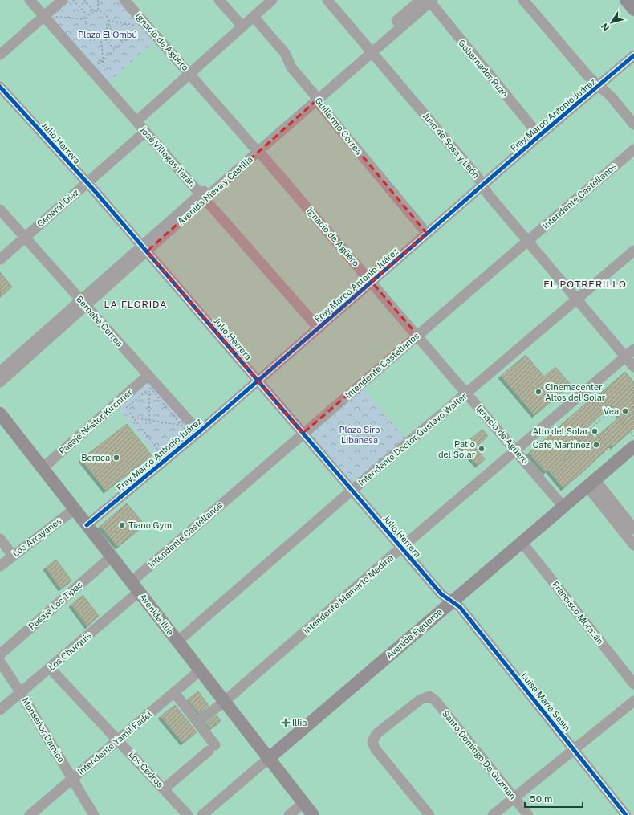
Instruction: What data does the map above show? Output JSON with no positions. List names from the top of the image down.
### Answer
{
  "streets": {
    "main road": ["Avenida Illia", "Avenida Figueroa"],
    "street": [
      "Ignacio de Agüero",
      "Gobernador Ruzo",
      "Fray Marco Antonio Juárez",
      "Guillermo Correa",
      "Julio Herrera",
      "Juan de Sosa y León",
      "José Villegas Terán",
      "Avenida Nieva y Castilla",
      "Intendente Castellanos",
      "General Díaz",
      "Bernabé Correa",
      "Pasaje Néstor Kirchner",
      "Intendente Doctor Gustavo Walter",
      "Los Arrayanes",
      "Intendente Mamerto Medina",
      "Pasaje Los Tipas",
      "Francisco Morazán",
      "Los Churquis",
      "Luisa Maria Sesin",
      "Monseñor Damico",
      "Intendente Yamil Fadel",
      "Santo Domingo De Guzman",
      "Los Cedros"
    ]
  },
  "crossings": [
    ["Ignacio de Agüero", "Fray Marco Antonio Juárez"],
    ["Ignacio de Agüero", "Avenida Nieva y Castilla"],
    ["Ignacio de Agüero", "Intendente Castellanos"],
    ["Ignacio de Agüero", "Intendente Doctor Gustavo Walter"],
    ["Ignacio de Agüero", "Intendente Mamerto Medina"],
    ["Ignacio de Agüero", "Avenida Figueroa"],
    ["Gobernador Ruzo", "Fray Marco Antonio Juárez"],
    ["Gobernador Ruzo", "Avenida Nieva y Castilla"],
    ["Fray Marco Antonio Juárez", "Guillermo Correa"],
    ["Fray Marco Antonio Juárez", "Julio Herrera"],
    ["Fray Marco Antonio Juárez", "Juan de Sosa y León"],
    ["Fray Marco Antonio Juárez", "José Villegas Terán"],
    ["Fray Marco Antonio Juárez", "Bernabé Correa"],
    ["Fray Marco Antonio Juárez", "Avenida Illia"],
    ["Guillermo Correa", "Avenida Nieva y Castilla"],
    ["Julio Herrera", "Avenida Nieva y Castilla"],
    ["Julio Herrera", "Intendente Castellanos"],
    ["Julio Herrera", "General Díaz"],
    ["Julio Herrera", "Intendente Doctor Gustavo Walter"],
    ["Julio Herrera", "Intendente Mamerto Medina"],
    ["Julio Herrera", "Avenida Figueroa"],
    ["Julio Herrera", "Luisa Maria Sesin"],
    ["Juan de Sosa y León", "Avenida Nieva y Castilla"],
    ["Juan de Sosa y León", "Intendente Castellanos"],
    ["Juan de Sosa y León", "Intendente Doctor Gustavo Walter"],
    ["Juan de Sosa y León", "Intendente Mamerto Medina"],
    ["José Villegas Terán", "Avenida Nieva y Castilla"],
    ["José Villegas Terán", "General Díaz"],
    ["Avenida Nieva y Castilla", "Bernabé Correa"],
    ["Intendente Castellanos", "Avenida Illia"],
    ["Intendente Castellanos", "Los Churquis"],
    ["General Díaz", "Bernabé Correa"],
    ["Bernabé Correa", "Pasaje Néstor Kirchner"],
    ["Pasaje Néstor Kirchner", "Avenida Illia"],
    ["Intendente Doctor Gustavo Walter", "Avenida Illia"],
    ["Los Arrayanes", "Avenida Illia"],
    ["Intendente Mamerto Medina", "Avenida Illia"],
    ["Pasaje Los Tipas", "Avenida Illia"],
    ["Francisco Morazán", "Avenida Figueroa"],
    ["Avenida Illia", "Avenida Figueroa"],
    ["Avenida Illia", "Los Churquis"],
    ["Avenida Illia", "Intendente Yamil Fadel"],
    ["Avenida Figueroa", "Luisa Maria Sesin"],
    ["Los Churquis", "Monseñor Damico"],
    ["Los Churquis", "Los Cedros"],
    ["Monseñor Damico", "Intendente Yamil Fadel"],
    ["Intendente Yamil Fadel", "Los Cedros"]
  ],
  "districts": ["EL POTRERILLO", "LA FLORIDA"],
  "parks": ["Plaza El Ombú", "Plaza Siro Libanesa"],
  "places": {
    "other": [
      "Cinemacenter Altos del Solar",
      "Vea",
      "Alto del Solar",
      "Café Martínez",
      "Patio del Solar",
      "Beraca",
      "Tiano Gym"
    ],
    "health": ["Illia"]
  },
  "scale_bar": "50 m",
  "north": "bottom left"
}
